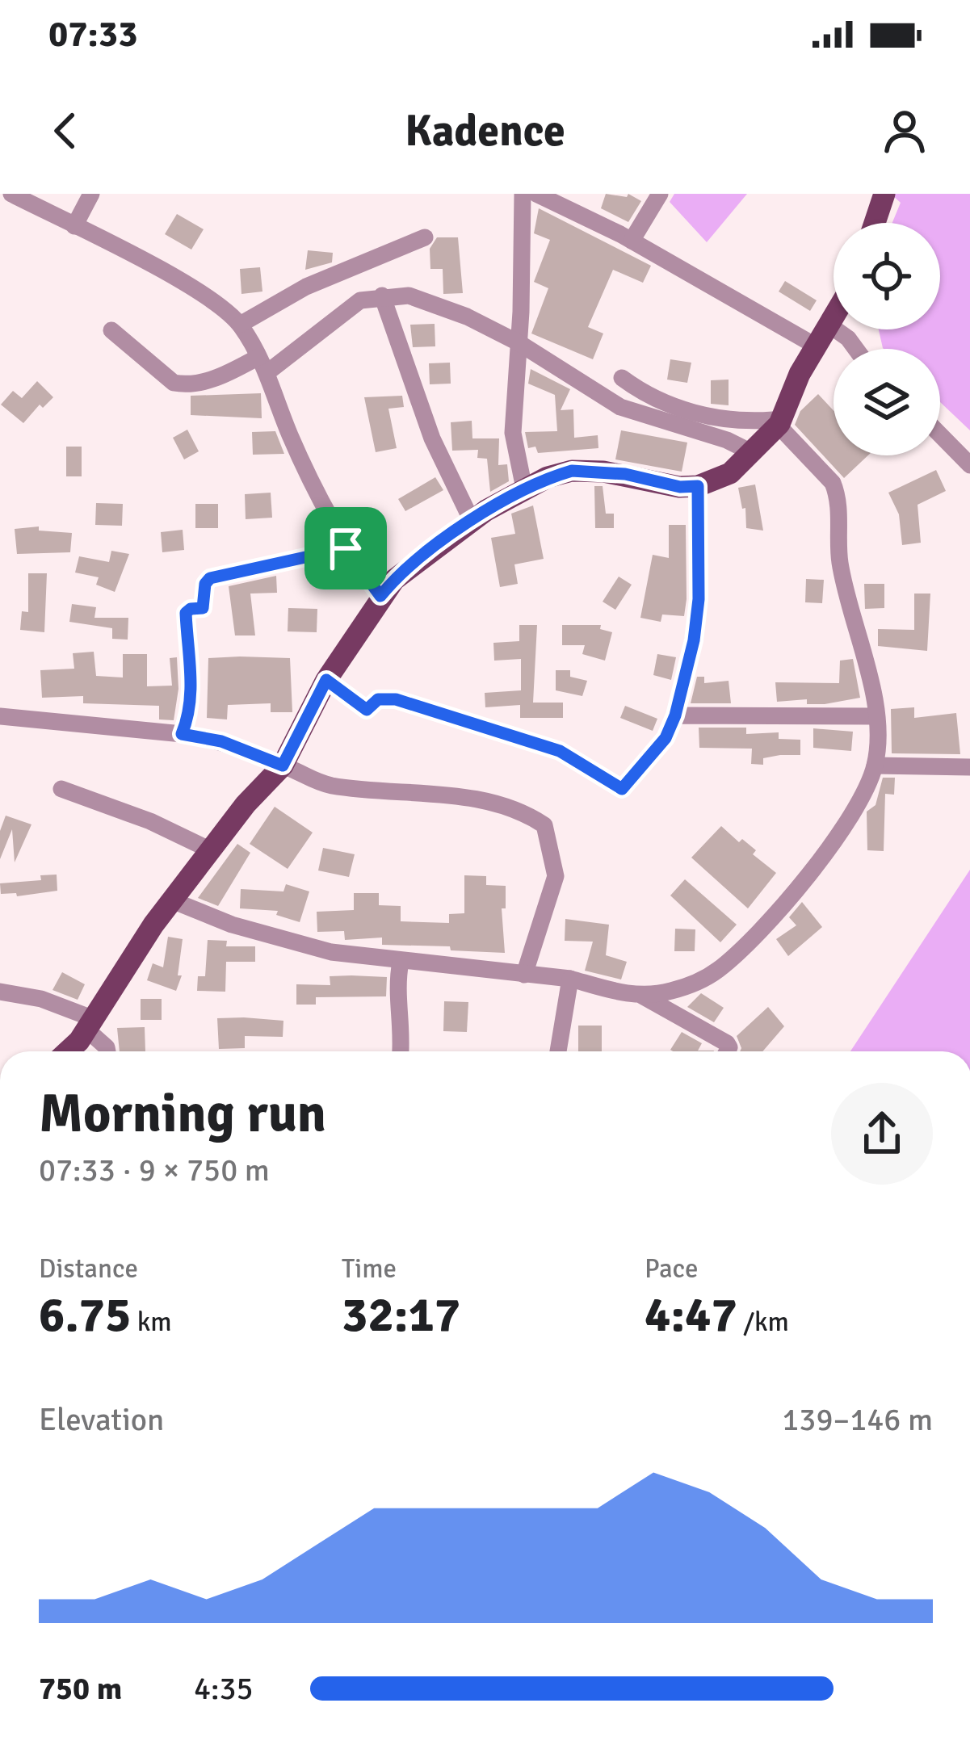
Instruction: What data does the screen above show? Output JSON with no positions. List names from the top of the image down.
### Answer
{
  "page": {
    "status": "07:33",
    "header": "Kadence",
    "heading": ["Morning run", "07:33 · 9 × 750 m"],
    "stats": [
      ["Distance", "6.75 km"],
      ["Time", "32:17"],
      ["Pace", "4:47 /km"]
    ],
    "chart": ["Elevation", "139–146 m"],
    "list": [
      {
        "name": "750 m",
        "note": "4:35"
      }
    ]
  }
}
